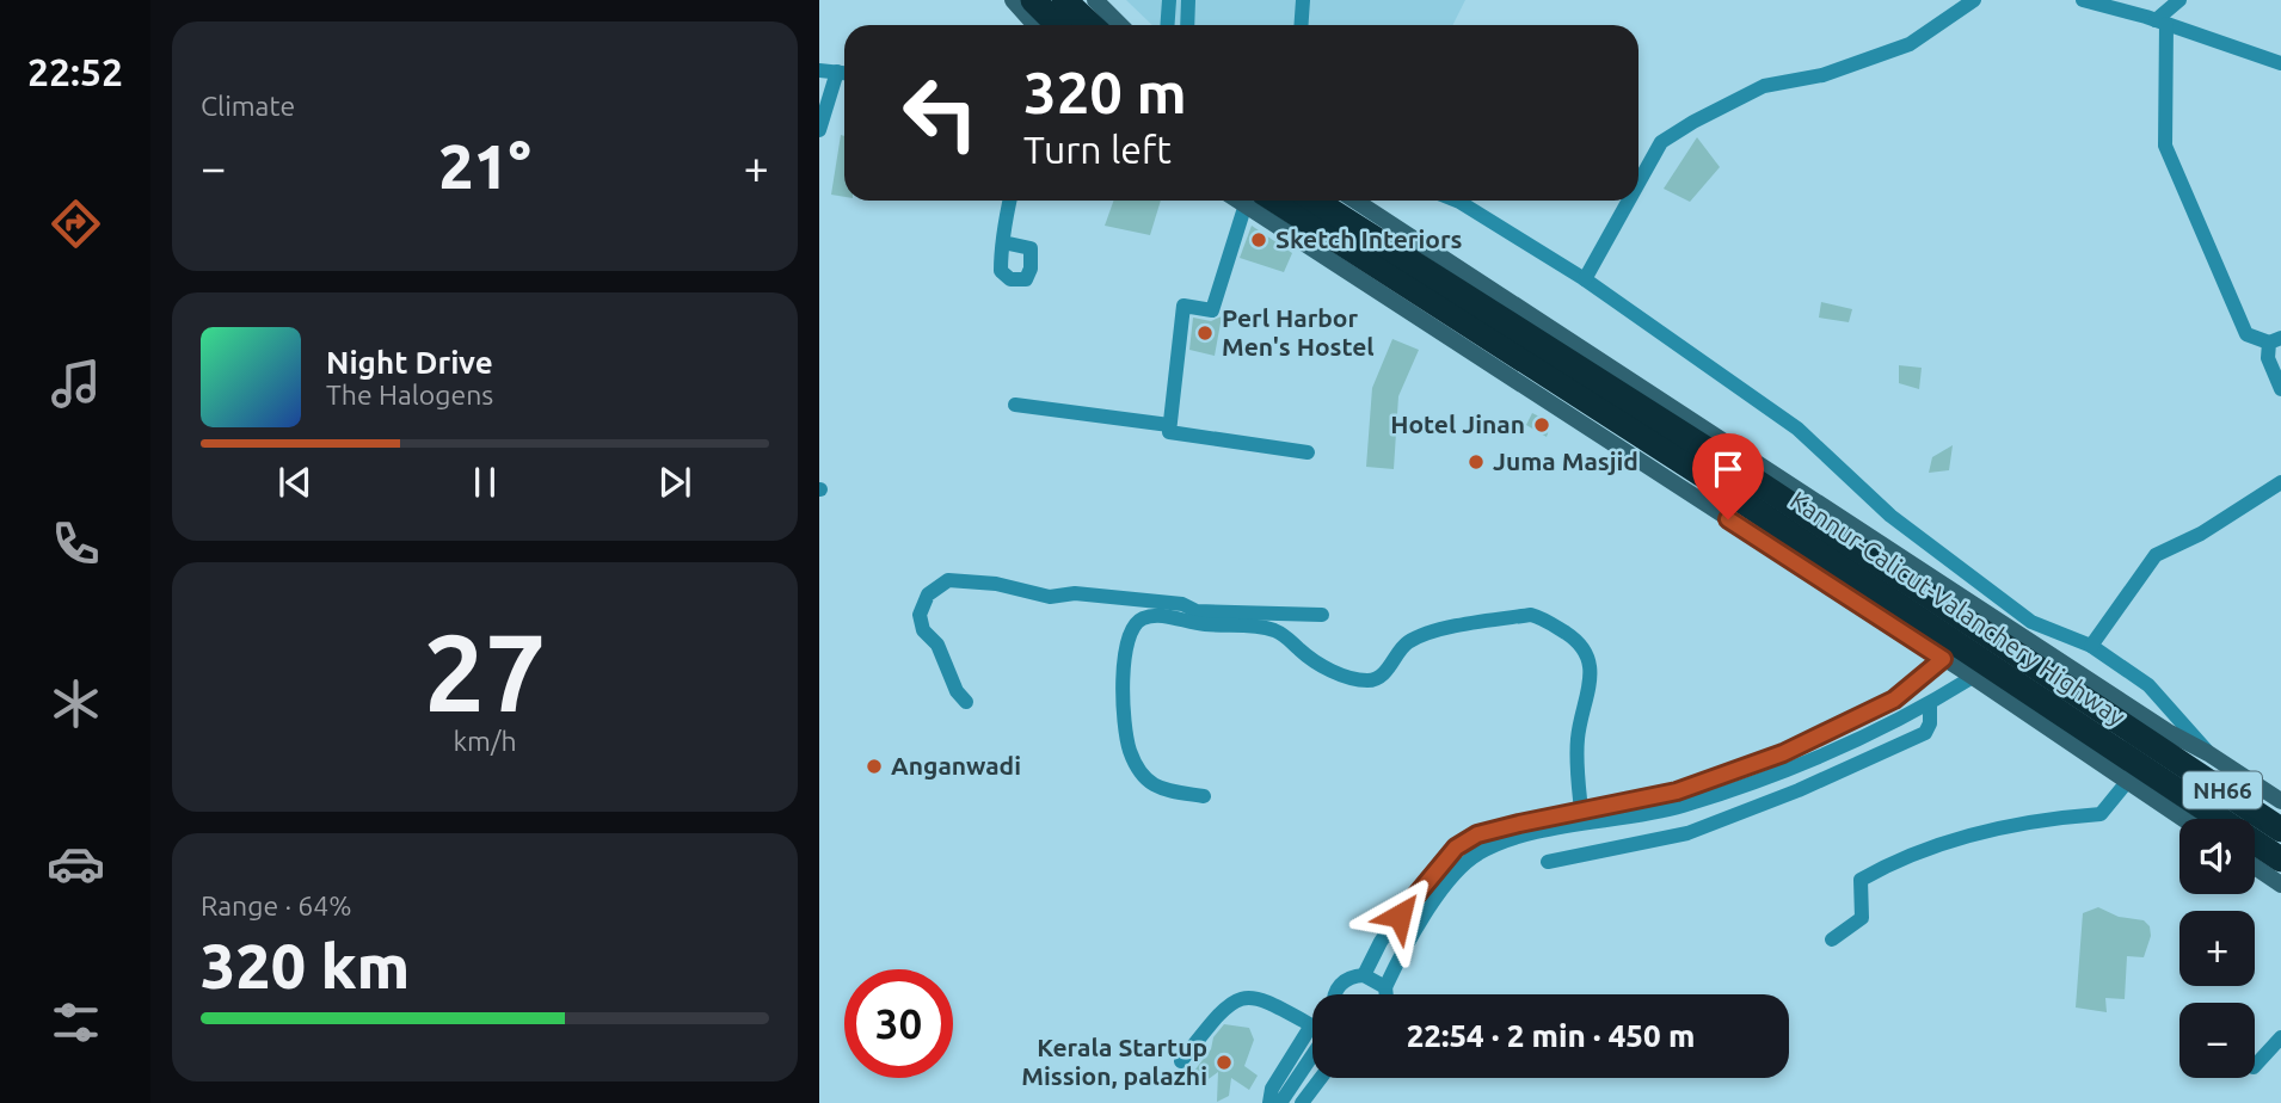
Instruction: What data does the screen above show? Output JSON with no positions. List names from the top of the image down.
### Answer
{
  "streets": {
    "highway": ["Kannur-Calicut-Valanchery Highway", "NH66"]
  },
  "crossings": [
    ["Kannur-Calicut-Valanchery Highway", "NH66"]
  ],
  "places": [
    "Sketch Interiors",
    "Perl Harbor Men's Hostel",
    "Hotel Jinan",
    "Juma Masjid",
    "Anganwadi",
    "Kerala Startup Mission, palazhi"
  ],
  "page": {
    "tabs": "22:52",
    "tile": [
      "Climate",
      ["27", "km/h"],
      ["Range · 64%", "320 km"]
    ],
    "turn": ["320 m", "Turn left"],
    "heat": ["−", "21°", "+"],
    "song": ["Night Drive", "The Halogens"],
    "map_buttons": ["+", "−"],
    "limit": "30",
    "trip": "22:54 · 2 min · 450 m"
  }
}
